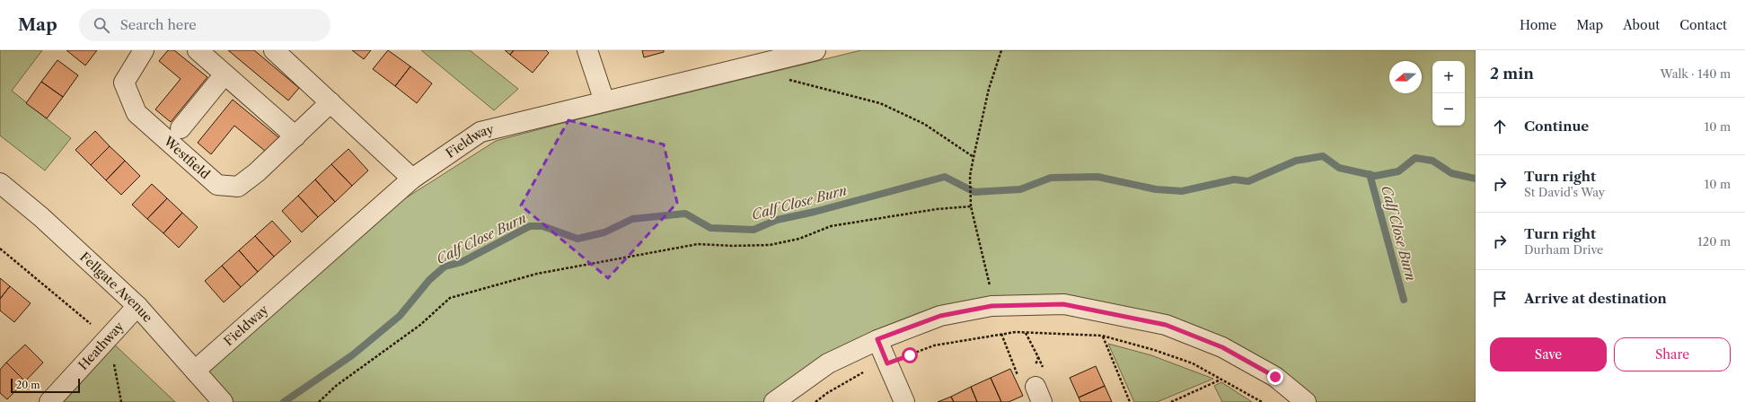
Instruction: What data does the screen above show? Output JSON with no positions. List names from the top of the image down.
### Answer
{
  "streets": {
    "street": [
      "Fieldway",
      "Westfield",
      "Fellgate Avenue",
      "Heathway"
    ]
  },
  "crossings": [
    ["Fieldway", "Fellgate Avenue"],
    ["Fellgate Avenue", "Heathway"]
  ],
  "water": ["Calf Close Burn"],
  "scale_bar": "20 m",
  "north": "left",
  "page": {
    "header": "Map",
    "search": "Search here",
    "nav": [
      "Home",
      "Map",
      "About",
      "Contact"
    ],
    "heading": ["2 min", "Walk · 140 m"],
    "map_buttons": ["+", "−"],
    "list": [
      ["Continue", "10 m"],
      ["Turn right", "St David's Way", "10 m"],
      ["Turn right", "Durham Drive", "120 m"],
      "Arrive at destination"
    ],
    "buttons": ["Save", "Share"],
    "scale": "20 m"
  }
}
